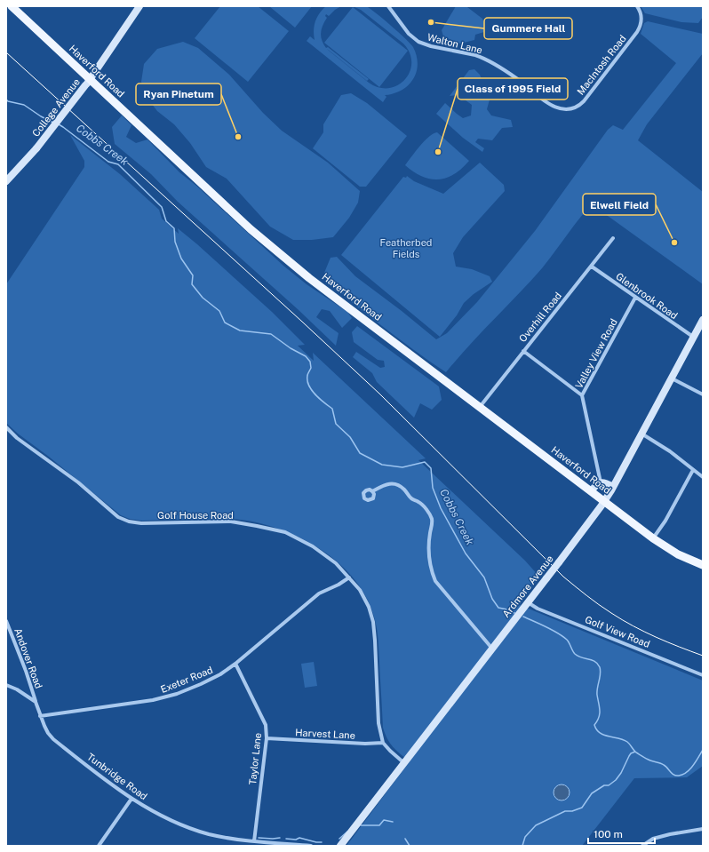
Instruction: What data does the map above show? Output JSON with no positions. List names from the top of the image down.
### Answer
{
  "streets": {
    "main road": ["Haverford Road"],
    "street": [
      "Walton Lane",
      "MacIntosh Road",
      "College Avenue",
      "Glenbrook Road",
      "Overhill Road",
      "Valley View Road",
      "Golf House Road",
      "Ardmore Avenue",
      "Golf View Road",
      "Andover Road",
      "Exeter Road",
      "Harvest Lane",
      "Taylor Lane",
      "Tunbridge Road"
    ]
  },
  "crossings": [
    ["Walton Lane", "MacIntosh Road"],
    ["Haverford Road", "College Avenue"],
    ["Haverford Road", "Overhill Road"],
    ["Haverford Road", "Ardmore Avenue"],
    ["Glenbrook Road", "Overhill Road"],
    ["Glenbrook Road", "Valley View Road"],
    ["Glenbrook Road", "Ardmore Avenue"],
    ["Golf House Road", "Exeter Road"],
    ["Golf House Road", "Harvest Lane"],
    ["Ardmore Avenue", "Golf View Road"],
    ["Andover Road", "Tunbridge Road"],
    ["Exeter Road", "Taylor Lane"],
    ["Exeter Road", "Tunbridge Road"],
    ["Harvest Lane", "Taylor Lane"],
    ["Taylor Lane", "Tunbridge Road"]
  ],
  "water": ["Cobbs Creek"],
  "parks": ["Featherbed Fields"],
  "places": [
    "Gummere Hall",
    "Ryan Pinetum",
    "Class of 1995 Field",
    "Elwell Field"
  ],
  "scale_bar": "100 m"
}
